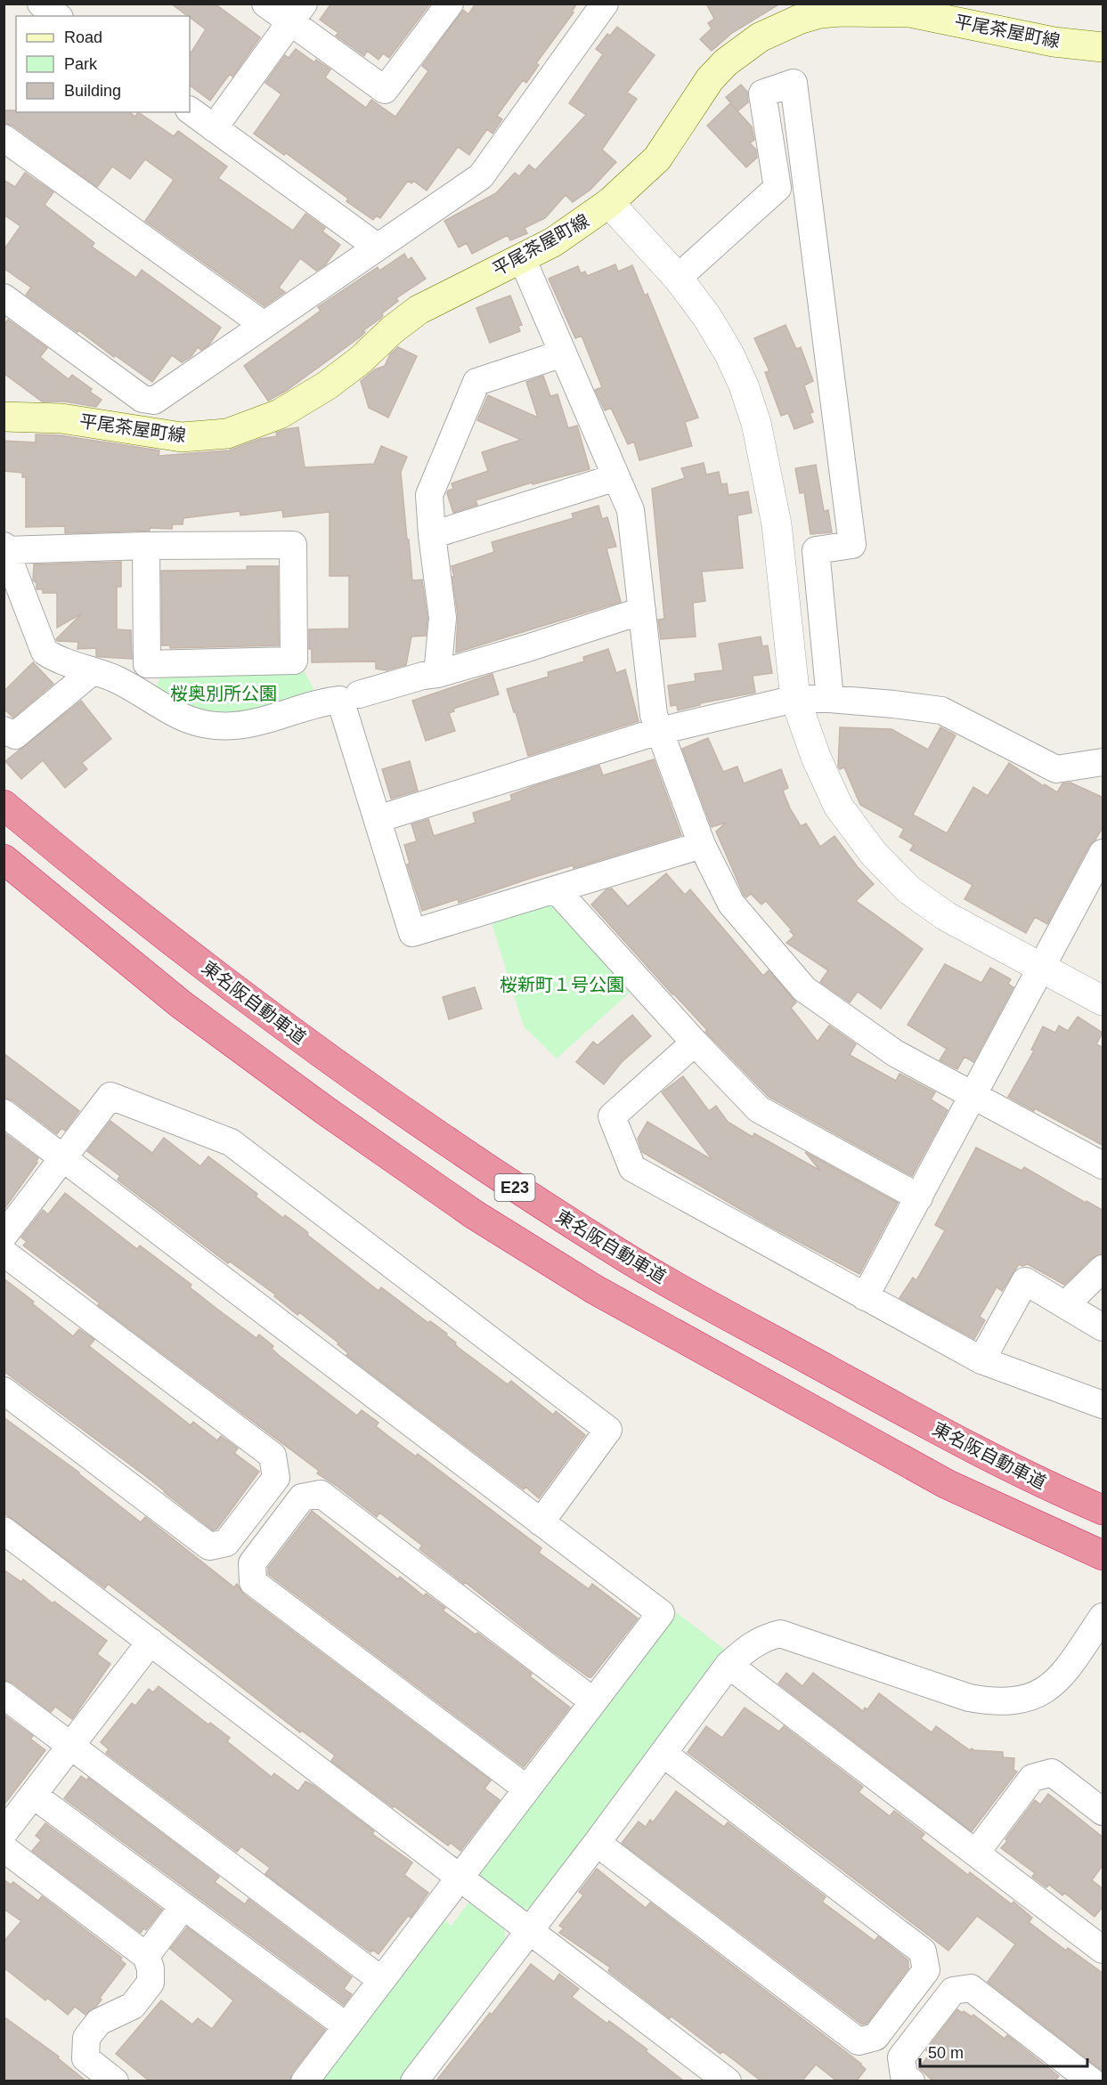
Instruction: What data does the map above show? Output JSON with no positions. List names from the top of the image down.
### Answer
{
  "streets": {
    "highway": ["東名阪自動車道", "E23"],
    "main road": ["平尾茶屋町線"]
  },
  "parks": ["桜奥別所公園", "桜新町１号公園"],
  "legend": ["Road", "Park", "Building"],
  "scale_bar": "50 m"
}
